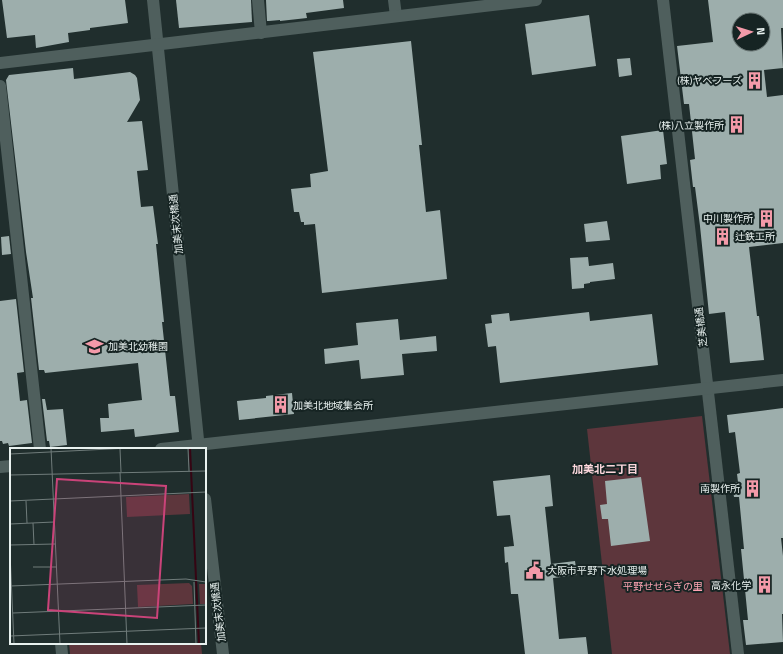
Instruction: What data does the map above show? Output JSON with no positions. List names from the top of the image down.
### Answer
{
  "streets": {
    "street": ["加美末次橋通", "芝美橋通"]
  },
  "districts": ["加美北二丁目"],
  "parks": ["平野せせらぎの里"],
  "places": {
    "building": [
      "(株)ヤベフーズ",
      "(株)八立製作所",
      "中川製作所",
      "辻鉄工所",
      "加美北地域集会所",
      "南製作所",
      "高永化学"
    ],
    "school or university": ["加美北幼稚園"],
    "public building": ["大阪市平野下水処理場"]
  },
  "north": "right"
}
